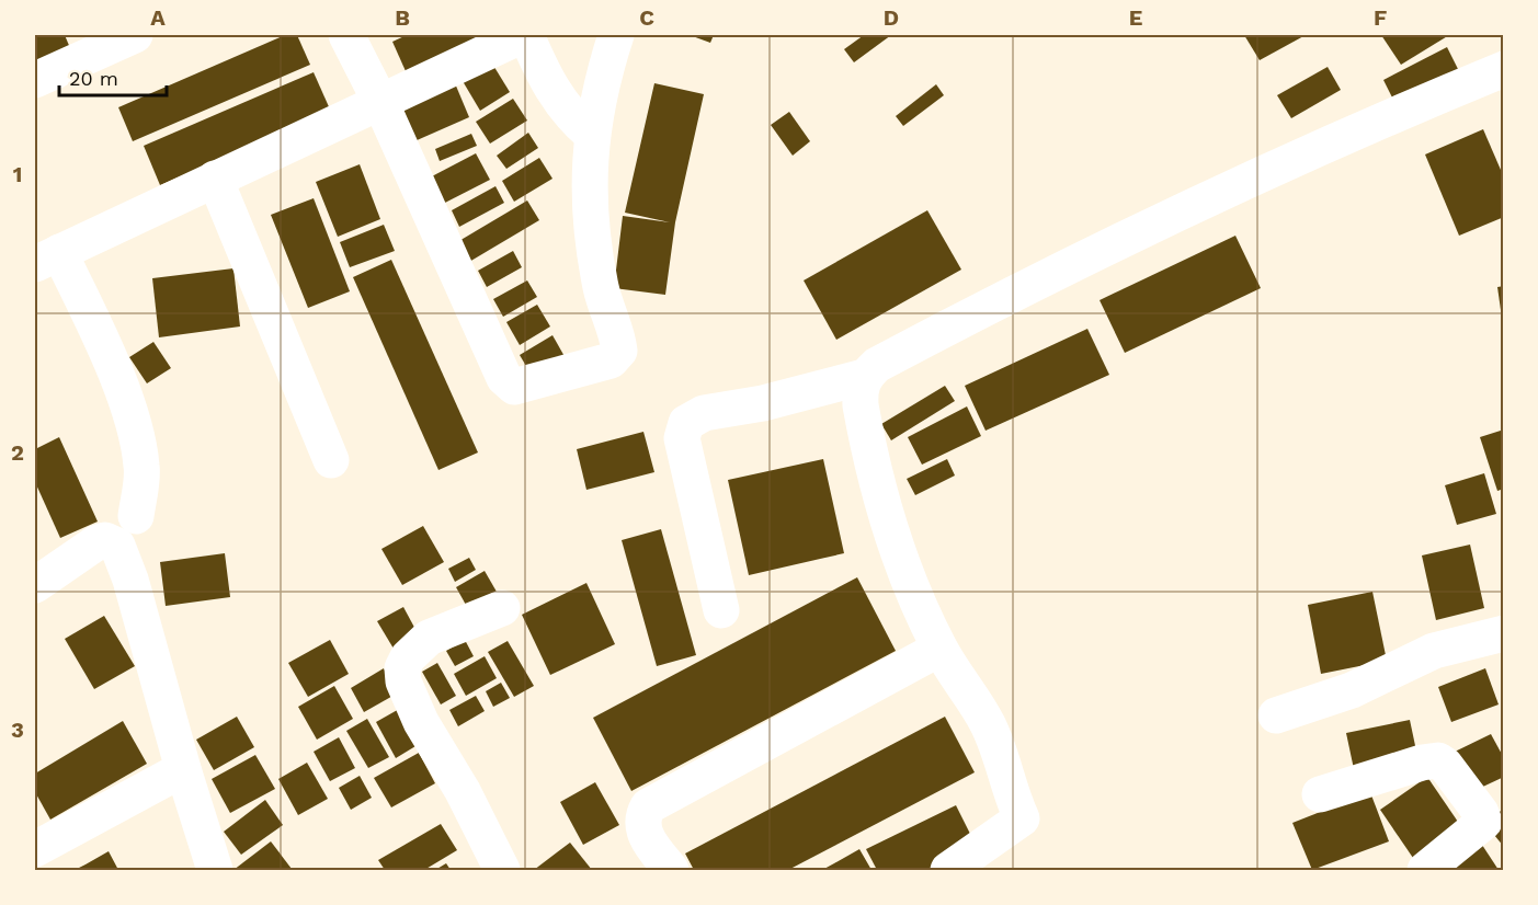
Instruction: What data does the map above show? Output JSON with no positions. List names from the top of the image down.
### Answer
{
  "scale_bar": "20 m",
  "grid": {
    "columns": [
      "A",
      "B",
      "C",
      "D",
      "E",
      "F"
    ],
    "rows": ["1", "2", "3"]
  }
}
